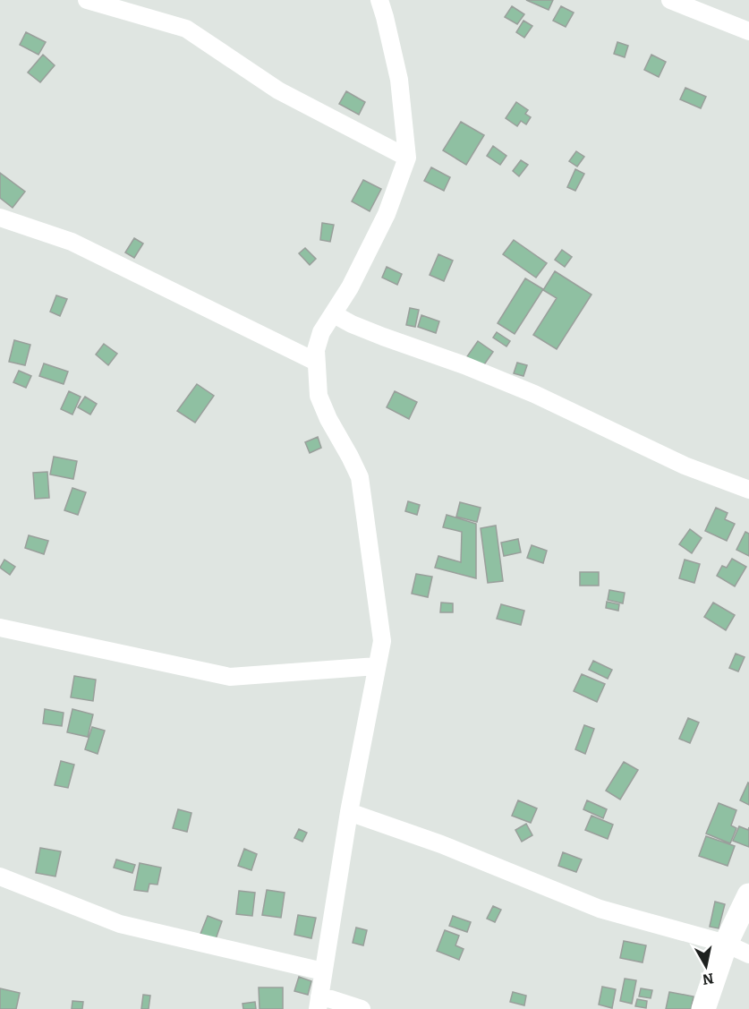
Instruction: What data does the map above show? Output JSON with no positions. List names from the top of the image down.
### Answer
{
  "north": "bottom"
}
